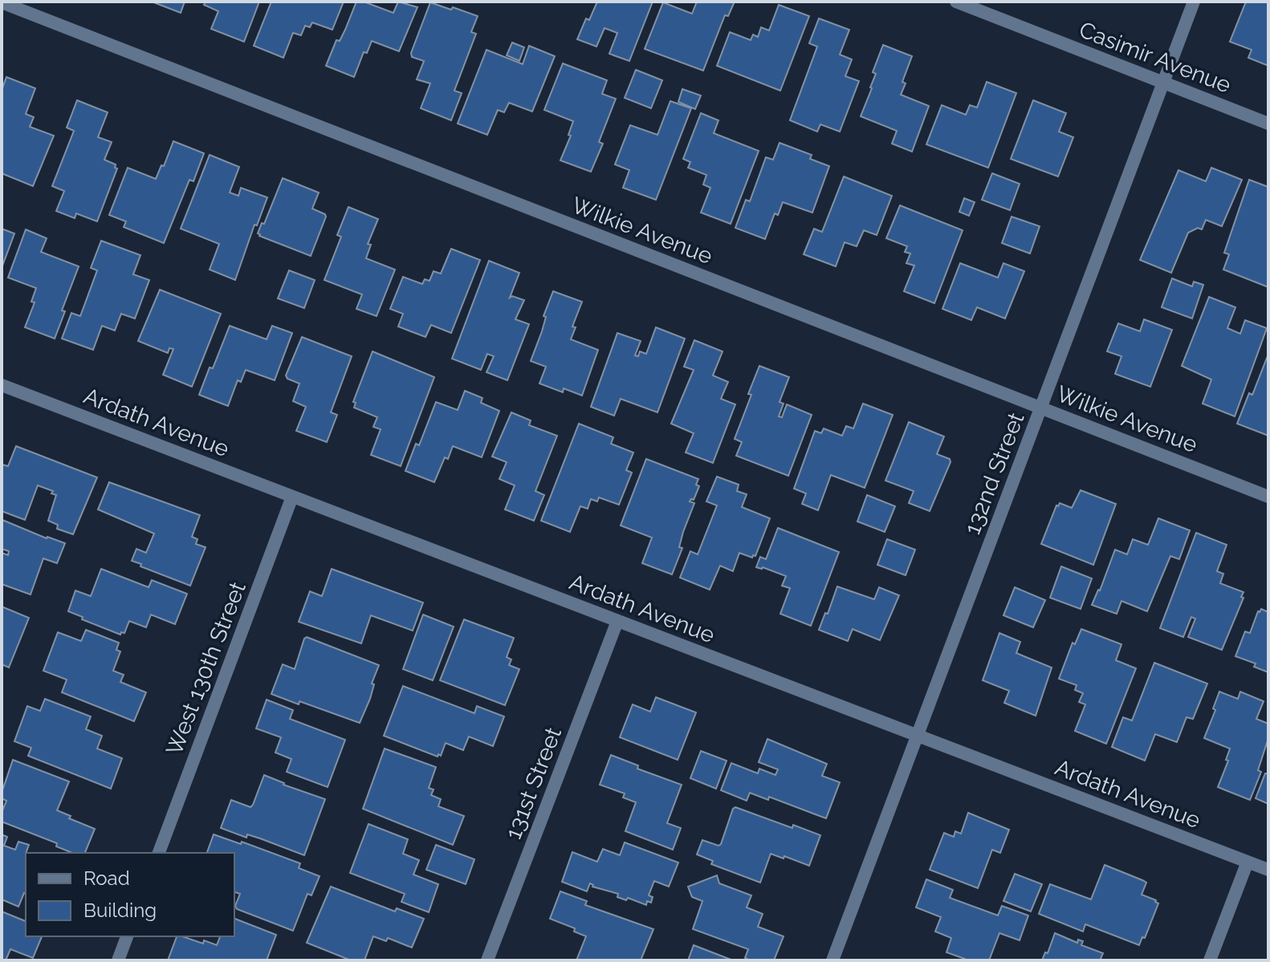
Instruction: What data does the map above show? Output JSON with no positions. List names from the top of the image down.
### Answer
{
  "streets": {
    "street": [
      "Casimir Avenue",
      "Wilkie Avenue",
      "Ardath Avenue",
      "132nd Street",
      "West 130th Street",
      "131st Street"
    ]
  },
  "crossings": [
    ["Casimir Avenue", "132nd Street"],
    ["Wilkie Avenue", "132nd Street"],
    ["Ardath Avenue", "132nd Street"],
    ["Ardath Avenue", "West 130th Street"],
    ["Ardath Avenue", "131st Street"]
  ],
  "legend": ["Road", "Building"]
}
